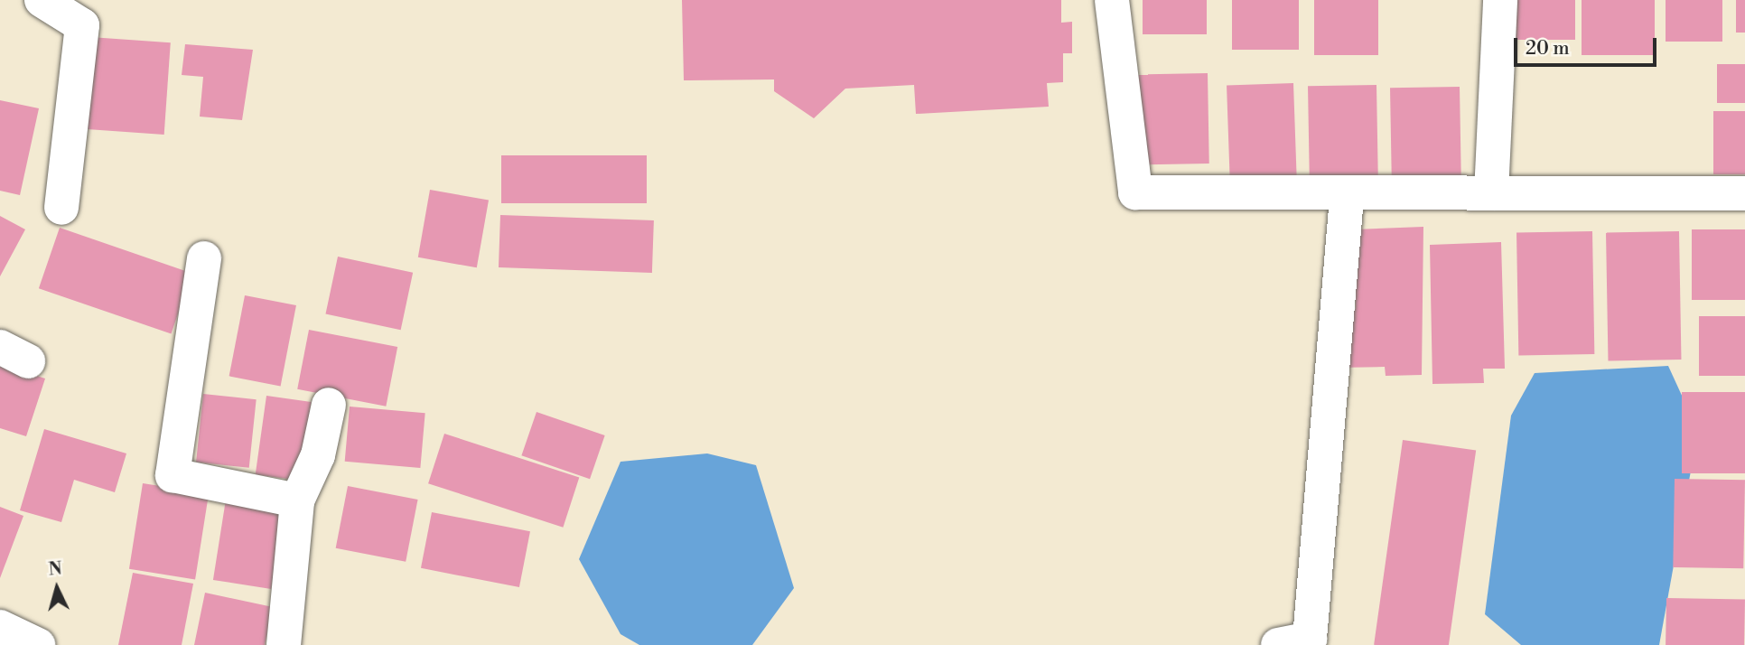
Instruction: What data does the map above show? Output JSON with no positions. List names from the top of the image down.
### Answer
{
  "scale_bar": "20 m",
  "north": "top"
}
